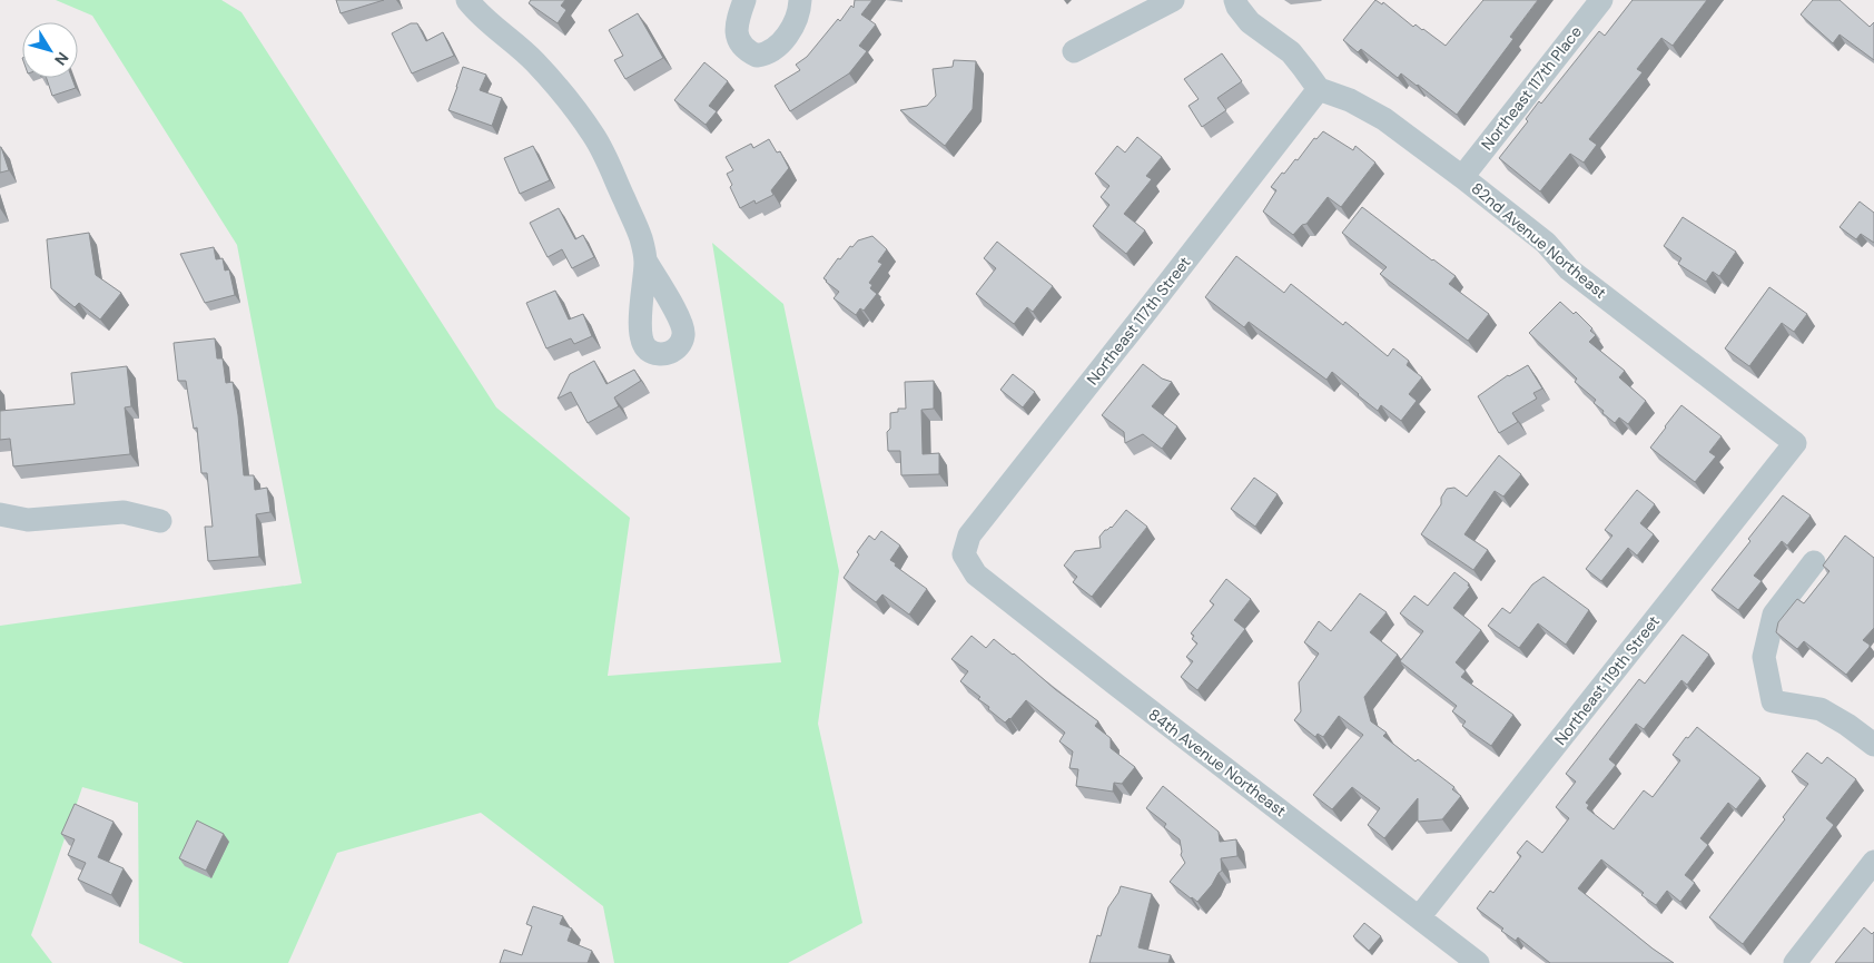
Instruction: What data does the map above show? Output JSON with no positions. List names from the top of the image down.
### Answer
{
  "streets": {
    "street": [
      "Northeast 117th Place",
      "82nd Avenue Northeast",
      "Northeast 117th Street",
      "Northeast 119th Street",
      "84th Avenue Northeast"
    ]
  },
  "crossings": [
    ["Northeast 117th Place", "82nd Avenue Northeast"],
    ["82nd Avenue Northeast", "Northeast 117th Street"],
    ["82nd Avenue Northeast", "Northeast 119th Street"],
    ["Northeast 117th Street", "84th Avenue Northeast"],
    ["Northeast 119th Street", "84th Avenue Northeast"]
  ],
  "north": "bottom right"
}
